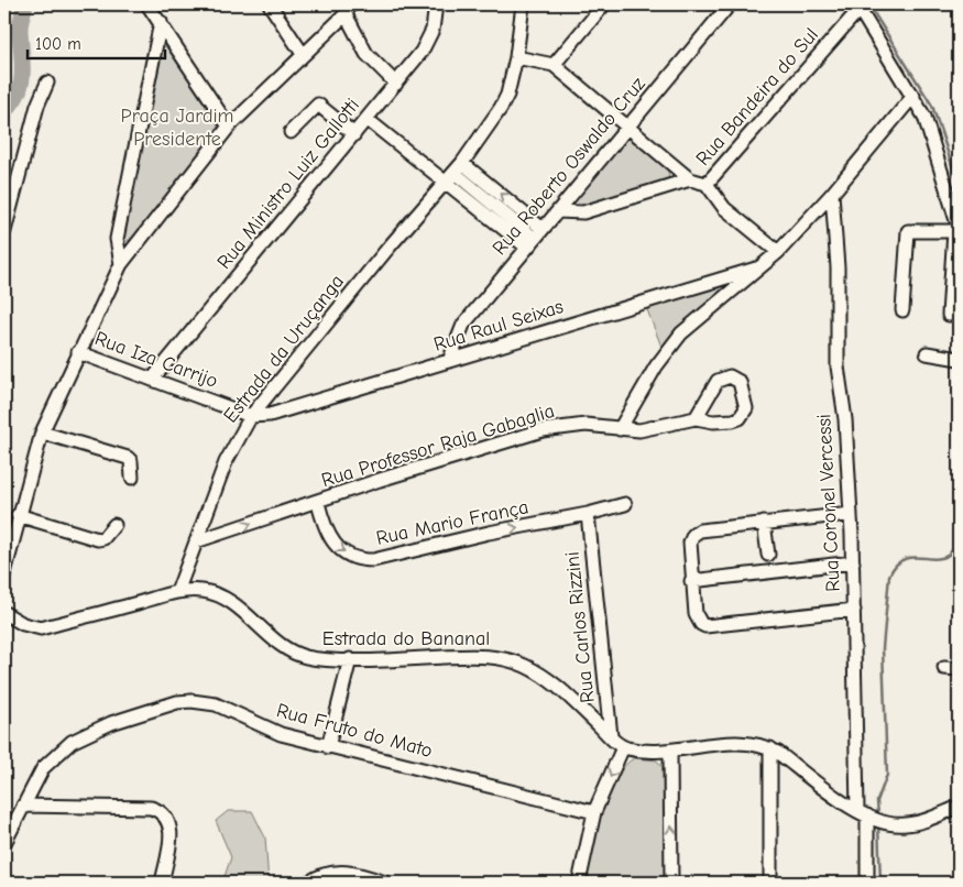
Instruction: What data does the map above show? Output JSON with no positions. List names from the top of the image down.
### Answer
{
  "streets": {
    "street": [
      "Rua Bandeira do Sul",
      "Rua Roberto Oswaldo Cruz",
      "Rua Ministro Luiz Gallotti",
      "Rua Raul Seixas",
      "Estrada da Uruçanga",
      "Rua Iza Carrijo",
      "Rua Professor Raja Gabaglia",
      "Rua Coronel Vercessi",
      "Rua Mario França",
      "Rua Carlos Rizzini",
      "Estrada do Bananal",
      "Rua Fruto do Mato"
    ]
  },
  "crossings": [
    ["Rua Bandeira do Sul", "Rua Roberto Oswaldo Cruz"],
    ["Rua Roberto Oswaldo Cruz", "Rua Raul Seixas"],
    ["Rua Ministro Luiz Gallotti", "Rua Iza Carrijo"],
    ["Rua Raul Seixas", "Estrada da Uruçanga"],
    ["Rua Raul Seixas", "Rua Iza Carrijo"],
    ["Estrada da Uruçanga", "Rua Iza Carrijo"],
    ["Estrada da Uruçanga", "Rua Professor Raja Gabaglia"],
    ["Estrada da Uruçanga", "Estrada do Bananal"],
    ["Rua Professor Raja Gabaglia", "Rua Mario França"],
    ["Rua Mario França", "Rua Carlos Rizzini"],
    ["Rua Carlos Rizzini", "Estrada do Bananal"]
  ],
  "one_way": ["Rua Mario França"],
  "parks": ["Praça Jardim Presidente"],
  "scale_bar": "100 m"
}
